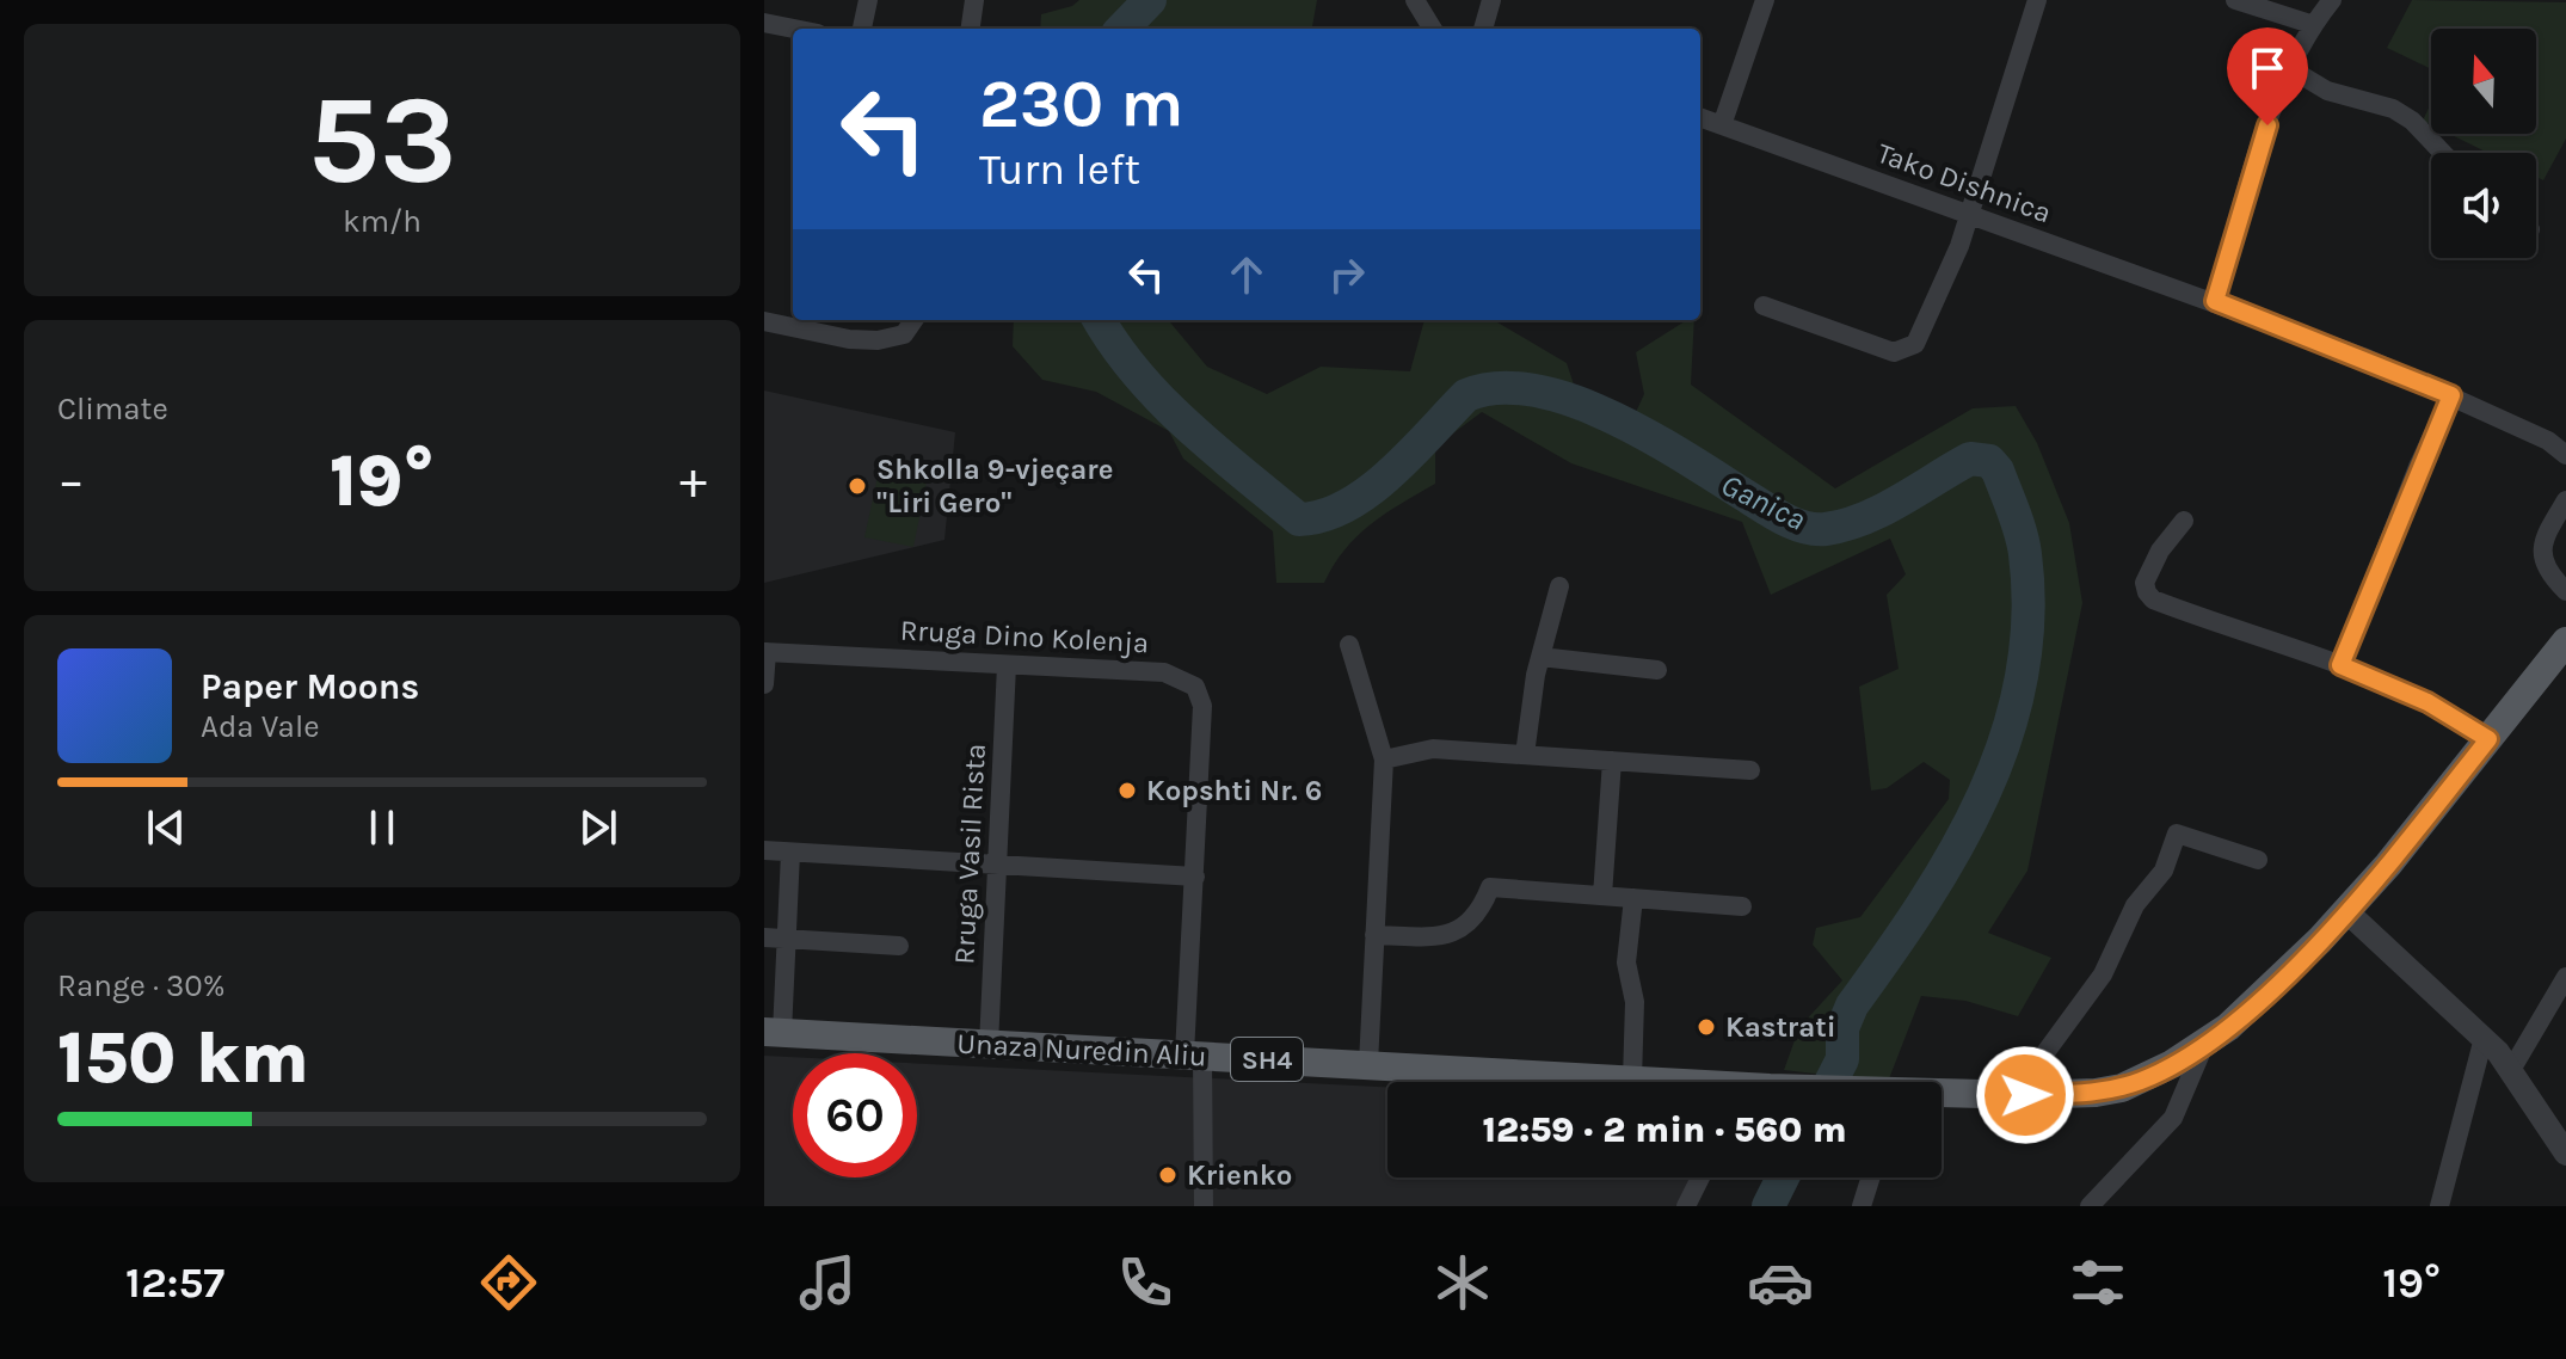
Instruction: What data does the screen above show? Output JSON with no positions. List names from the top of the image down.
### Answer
{
  "streets": {
    "main road": ["Unaza Nuredin Aliu", "SH4"],
    "street": ["Tako Dishnica", "Rruga Dino Kolenja", "Rruga Vasil Rista"]
  },
  "crossings": [
    ["Rruga Dino Kolenja", "Rruga Vasil Rista"],
    ["Rruga Dino Kolenja", "Unaza Nuredin Aliu"],
    ["Rruga Vasil Rista", "Unaza Nuredin Aliu"]
  ],
  "water": ["Ganica"],
  "places": [
    "Shkolla 9-vjeçare \"Liri Gero\"",
    "Kopshti Nr. 6",
    "Kastrati",
    "Krienko"
  ],
  "north": "top",
  "page": {
    "tile": [
      ["53", "km/h"],
      "Climate",
      ["Range · 30%", "150 km"]
    ],
    "turn": ["230 m", "Turn left"],
    "heat": ["−", "19°", "+"],
    "song": ["Paper Moons", "Ada Vale"],
    "limit": "60",
    "trip": "12:59 · 2 min · 560 m",
    "tabs": ["12:57", "19°"]
  }
}
